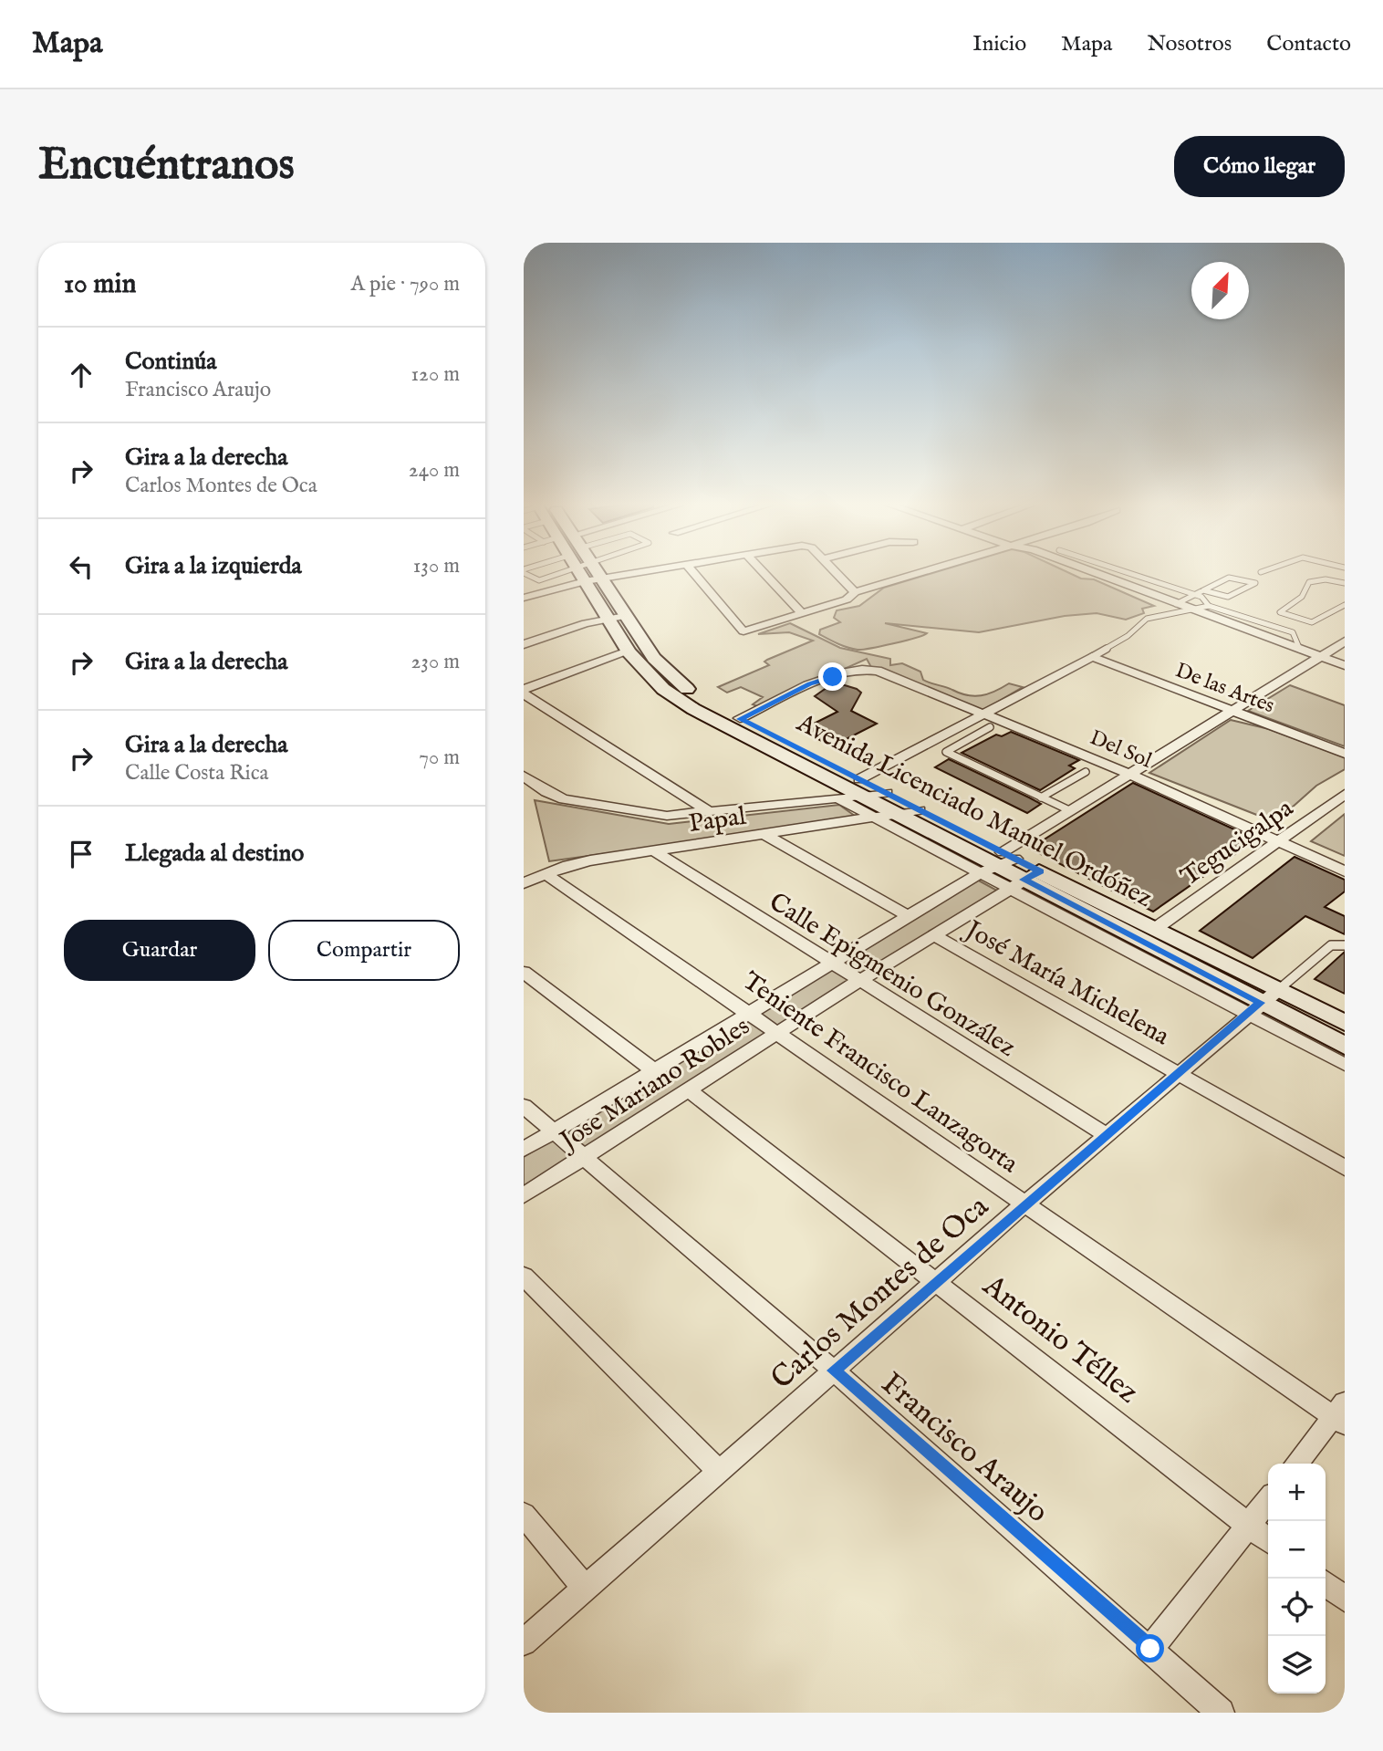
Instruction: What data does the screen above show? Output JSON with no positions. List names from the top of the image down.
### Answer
{
  "streets": {
    "main road": ["Avenida Licenciado Manuel Ordóñez"],
    "street": [
      "De las Artes",
      "Del Sol",
      "Papal",
      "Tegucigalpa",
      "Calle Epigmenio González",
      "José María Michelena",
      "Teniente Francisco Lanzagorta",
      "Jose Mariano Robles",
      "Carlos Montes de Oca",
      "Antonio Téllez",
      "Francisco Araujo"
    ]
  },
  "crossings": [
    ["De las Artes", "Jose Mariano Robles"],
    ["Del Sol", "Avenida Licenciado Manuel Ordóñez"],
    ["Del Sol", "Tegucigalpa"],
    ["Del Sol", "Jose Mariano Robles"],
    ["Avenida Licenciado Manuel Ordóñez", "Papal"],
    ["Avenida Licenciado Manuel Ordóñez", "Tegucigalpa"],
    ["Avenida Licenciado Manuel Ordóñez", "Jose Mariano Robles"],
    ["Avenida Licenciado Manuel Ordóñez", "Carlos Montes de Oca"],
    ["Papal", "Calle Epigmenio González"],
    ["Papal", "Teniente Francisco Lanzagorta"],
    ["Calle Epigmenio González", "Jose Mariano Robles"],
    ["Calle Epigmenio González", "Carlos Montes de Oca"],
    ["José María Michelena", "Jose Mariano Robles"],
    ["José María Michelena", "Carlos Montes de Oca"],
    ["Teniente Francisco Lanzagorta", "Jose Mariano Robles"],
    ["Teniente Francisco Lanzagorta", "Carlos Montes de Oca"],
    ["Jose Mariano Robles", "Antonio Téllez"],
    ["Jose Mariano Robles", "Francisco Araujo"],
    ["Carlos Montes de Oca", "Antonio Téllez"],
    ["Carlos Montes de Oca", "Francisco Araujo"]
  ],
  "north": "top right",
  "page": {
    "header": "Mapa",
    "nav": [
      "Inicio",
      "Mapa",
      "Nosotros",
      "Contacto"
    ],
    "buttons": [
      "Cómo llegar",
      ["Guardar", "Compartir"]
    ],
    "title": "Encuéntranos",
    "heading": ["10 min", "A pie · 790 m"],
    "list": [
      ["Continúa", "Francisco Araujo", "120 m"],
      ["Gira a la derecha", "Carlos Montes de Oca", "240 m"],
      ["Gira a la izquierda", "130 m"],
      ["Gira a la derecha", "230 m"],
      ["Gira a la derecha", "Calle Costa Rica", "70 m"],
      "Llegada al destino"
    ],
    "map_buttons": ["+", "−"]
  }
}
